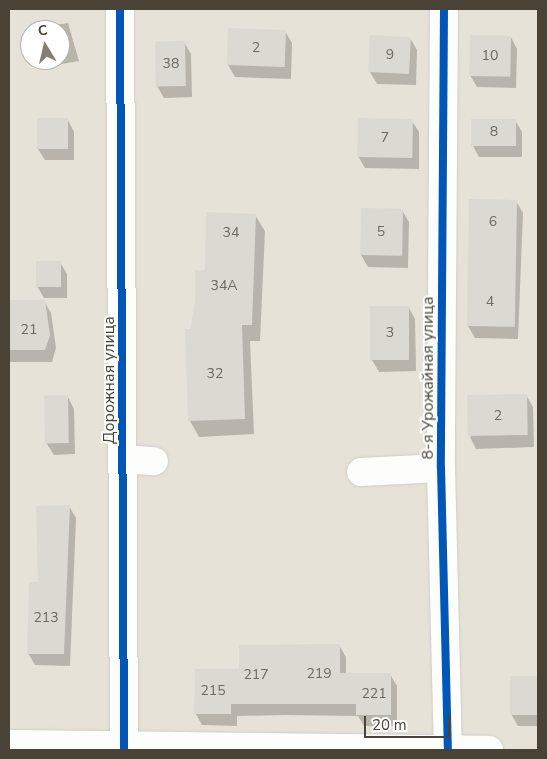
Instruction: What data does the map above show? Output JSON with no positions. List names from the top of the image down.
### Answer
{
  "streets": {
    "street": ["8-я Урожайная улица", "Дорожная улица"]
  },
  "house_numbers": [
    "2",
    "9",
    "10",
    "38",
    "8",
    "7",
    "6",
    "5",
    "34",
    "34А",
    "4",
    "21",
    "3",
    "32",
    "2",
    "213",
    "219",
    "217",
    "215",
    "221"
  ],
  "scale_bar": "20 m",
  "north": "top"
}
